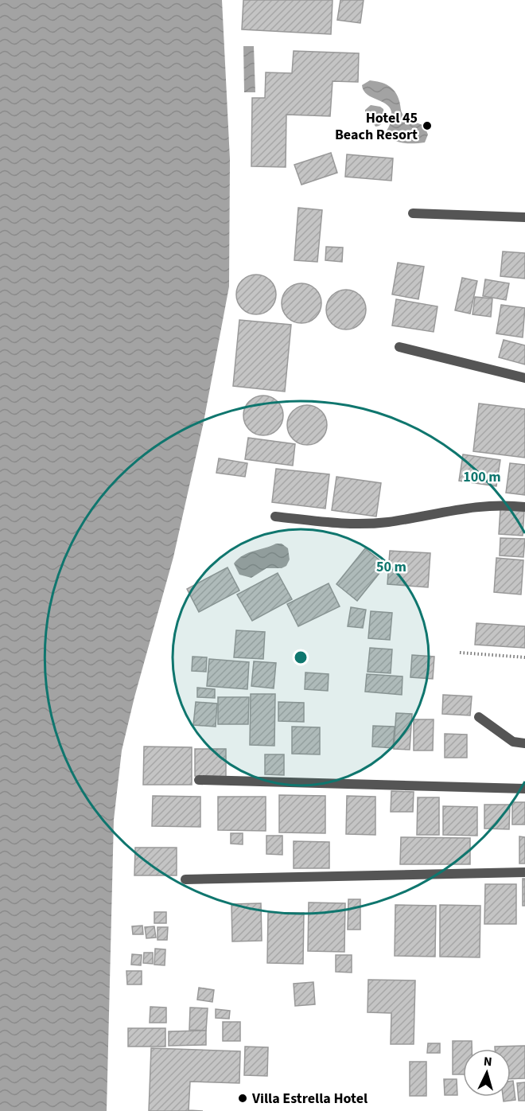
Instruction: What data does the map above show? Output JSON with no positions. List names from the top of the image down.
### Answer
{
  "places": ["Hotel 45 Beach Resort", "Villa Estrella Hotel"],
  "north": "top",
  "rings": ["100 m", "50 m"]
}
